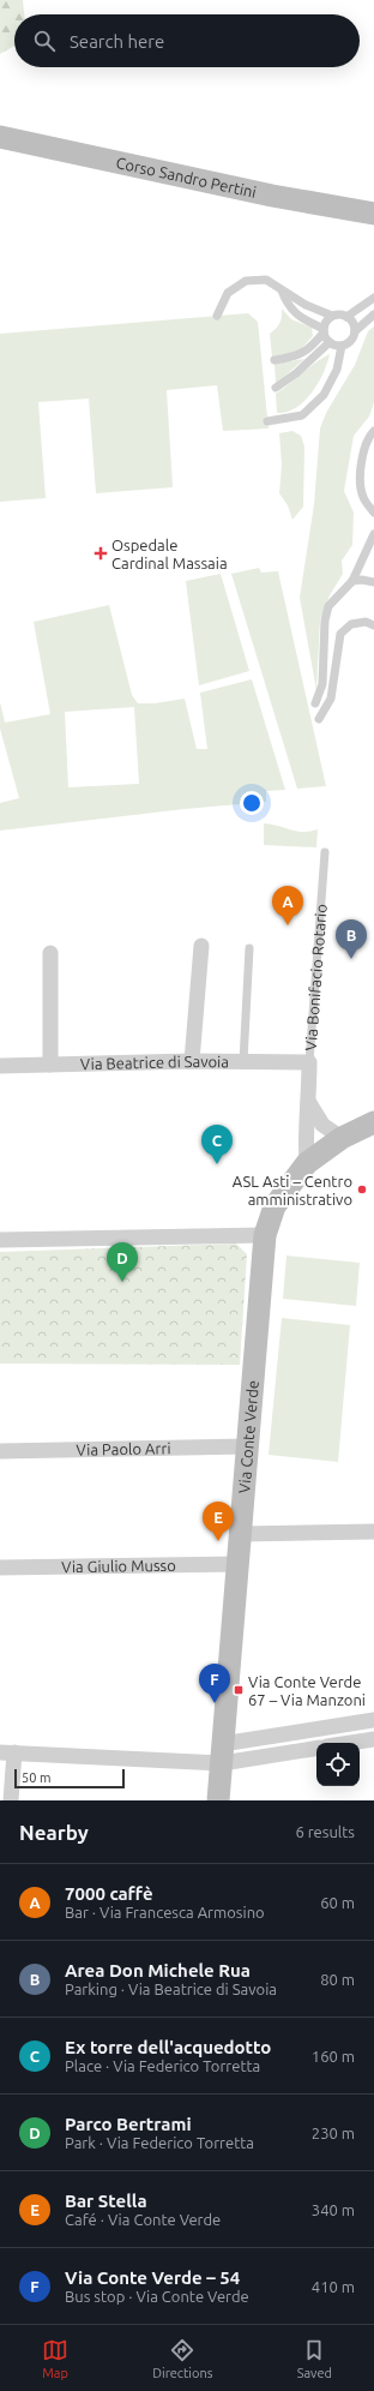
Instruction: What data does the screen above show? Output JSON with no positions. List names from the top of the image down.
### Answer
{
  "streets": {
    "street": [
      "Corso Sandro Pertini",
      "Via Bonifacio Rotario",
      "Via Beatrice di Savoia",
      "Via Conte Verde",
      "Via Paolo Arri",
      "Via Giulio Musso"
    ]
  },
  "crossings": [
    ["Via Bonifacio Rotario", "Via Beatrice di Savoia"],
    ["Via Bonifacio Rotario", "Via Conte Verde"],
    ["Via Conte Verde", "Via Paolo Arri"],
    ["Via Conte Verde", "Via Giulio Musso"]
  ],
  "places": {
    "health": ["Ospedale Cardinal Massaia"],
    "other": ["ASL Asti – Centro amministrativo"],
    "transit": ["Via Conte Verde 67 – Via Manzoni"]
  },
  "scale_bar": "50 m",
  "page": {
    "search": "Search here",
    "pins": [
      "A",
      "B",
      "C",
      "D",
      "E",
      "F"
    ],
    "scale": "50 m",
    "heading": ["Nearby", "6 results"],
    "list": [
      {
        "mark": "A",
        "name": "7000 caffè",
        "note": "Bar · Via Francesca Armosino",
        "value": "60 m"
      },
      {
        "mark": "B",
        "name": "Area Don Michele Rua",
        "note": "Parking · Via Beatrice di Savoia",
        "value": "80 m"
      },
      {
        "mark": "C",
        "name": "Ex torre dell'acquedotto",
        "note": "Place · Via Federico Torretta",
        "value": "160 m"
      },
      {
        "mark": "D",
        "name": "Parco Bertrami",
        "note": "Park · Via Federico Torretta",
        "value": "230 m"
      },
      {
        "mark": "E",
        "name": "Bar Stella",
        "note": "Café · Via Conte Verde",
        "value": "340 m"
      },
      {
        "mark": "F",
        "name": "Via Conte Verde – 54",
        "note": "Bus stop · Via Conte Verde",
        "value": "410 m"
      }
    ],
    "nav": ["Map", "Directions", "Saved"]
  }
}
